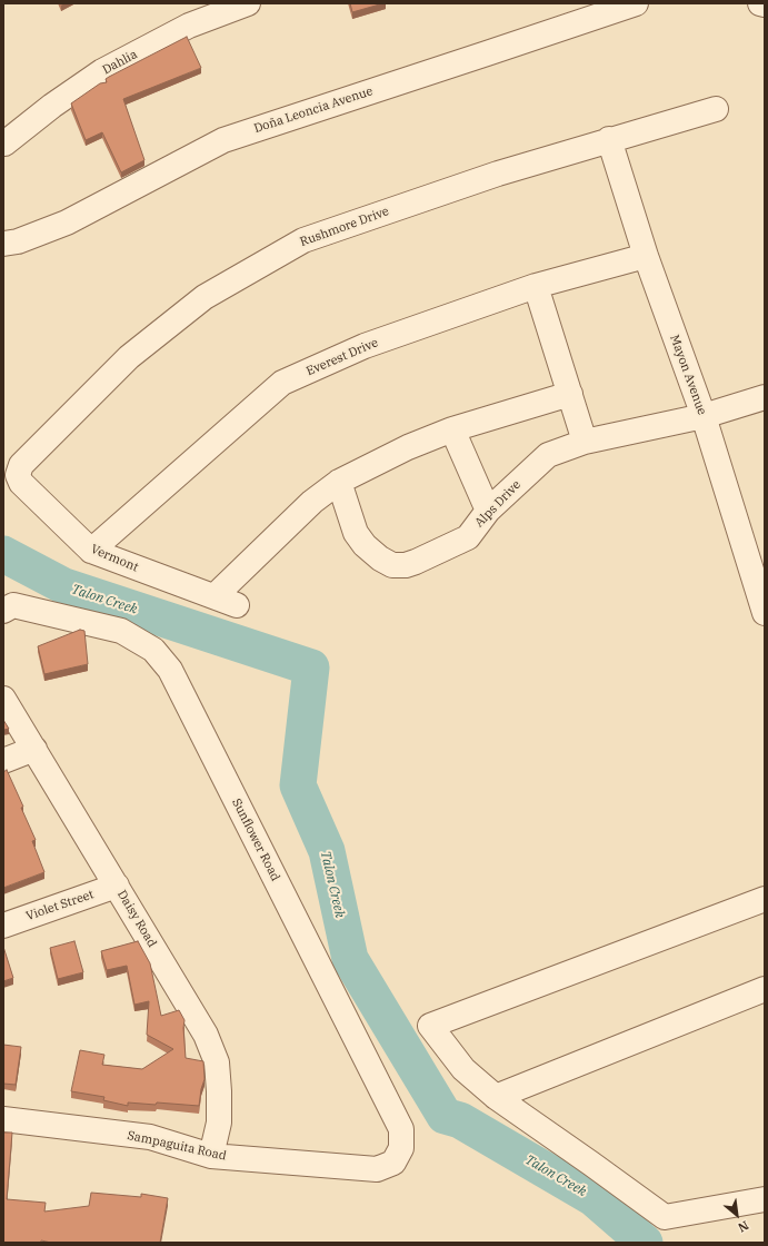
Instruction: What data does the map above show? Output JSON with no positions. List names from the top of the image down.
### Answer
{
  "streets": {
    "street": [
      "Dahlia",
      "Doña Leoncia Avenue",
      "Rushmore Drive",
      "Everest Drive",
      "Mayon Avenue",
      "Alps Drive",
      "Vermont",
      "Sunflower Road",
      "Violet Street",
      "Daisy Road",
      "Sampaguita Road"
    ]
  },
  "crossings": [
    ["Rushmore Drive", "Mayon Avenue"],
    ["Rushmore Drive", "Vermont"],
    ["Everest Drive", "Mayon Avenue"],
    ["Everest Drive", "Vermont"],
    ["Mayon Avenue", "Alps Drive"],
    ["Sunflower Road", "Sampaguita Road"],
    ["Violet Street", "Daisy Road"],
    ["Daisy Road", "Sampaguita Road"]
  ],
  "water": ["Talon Creek"],
  "north": "bottom right"
}
